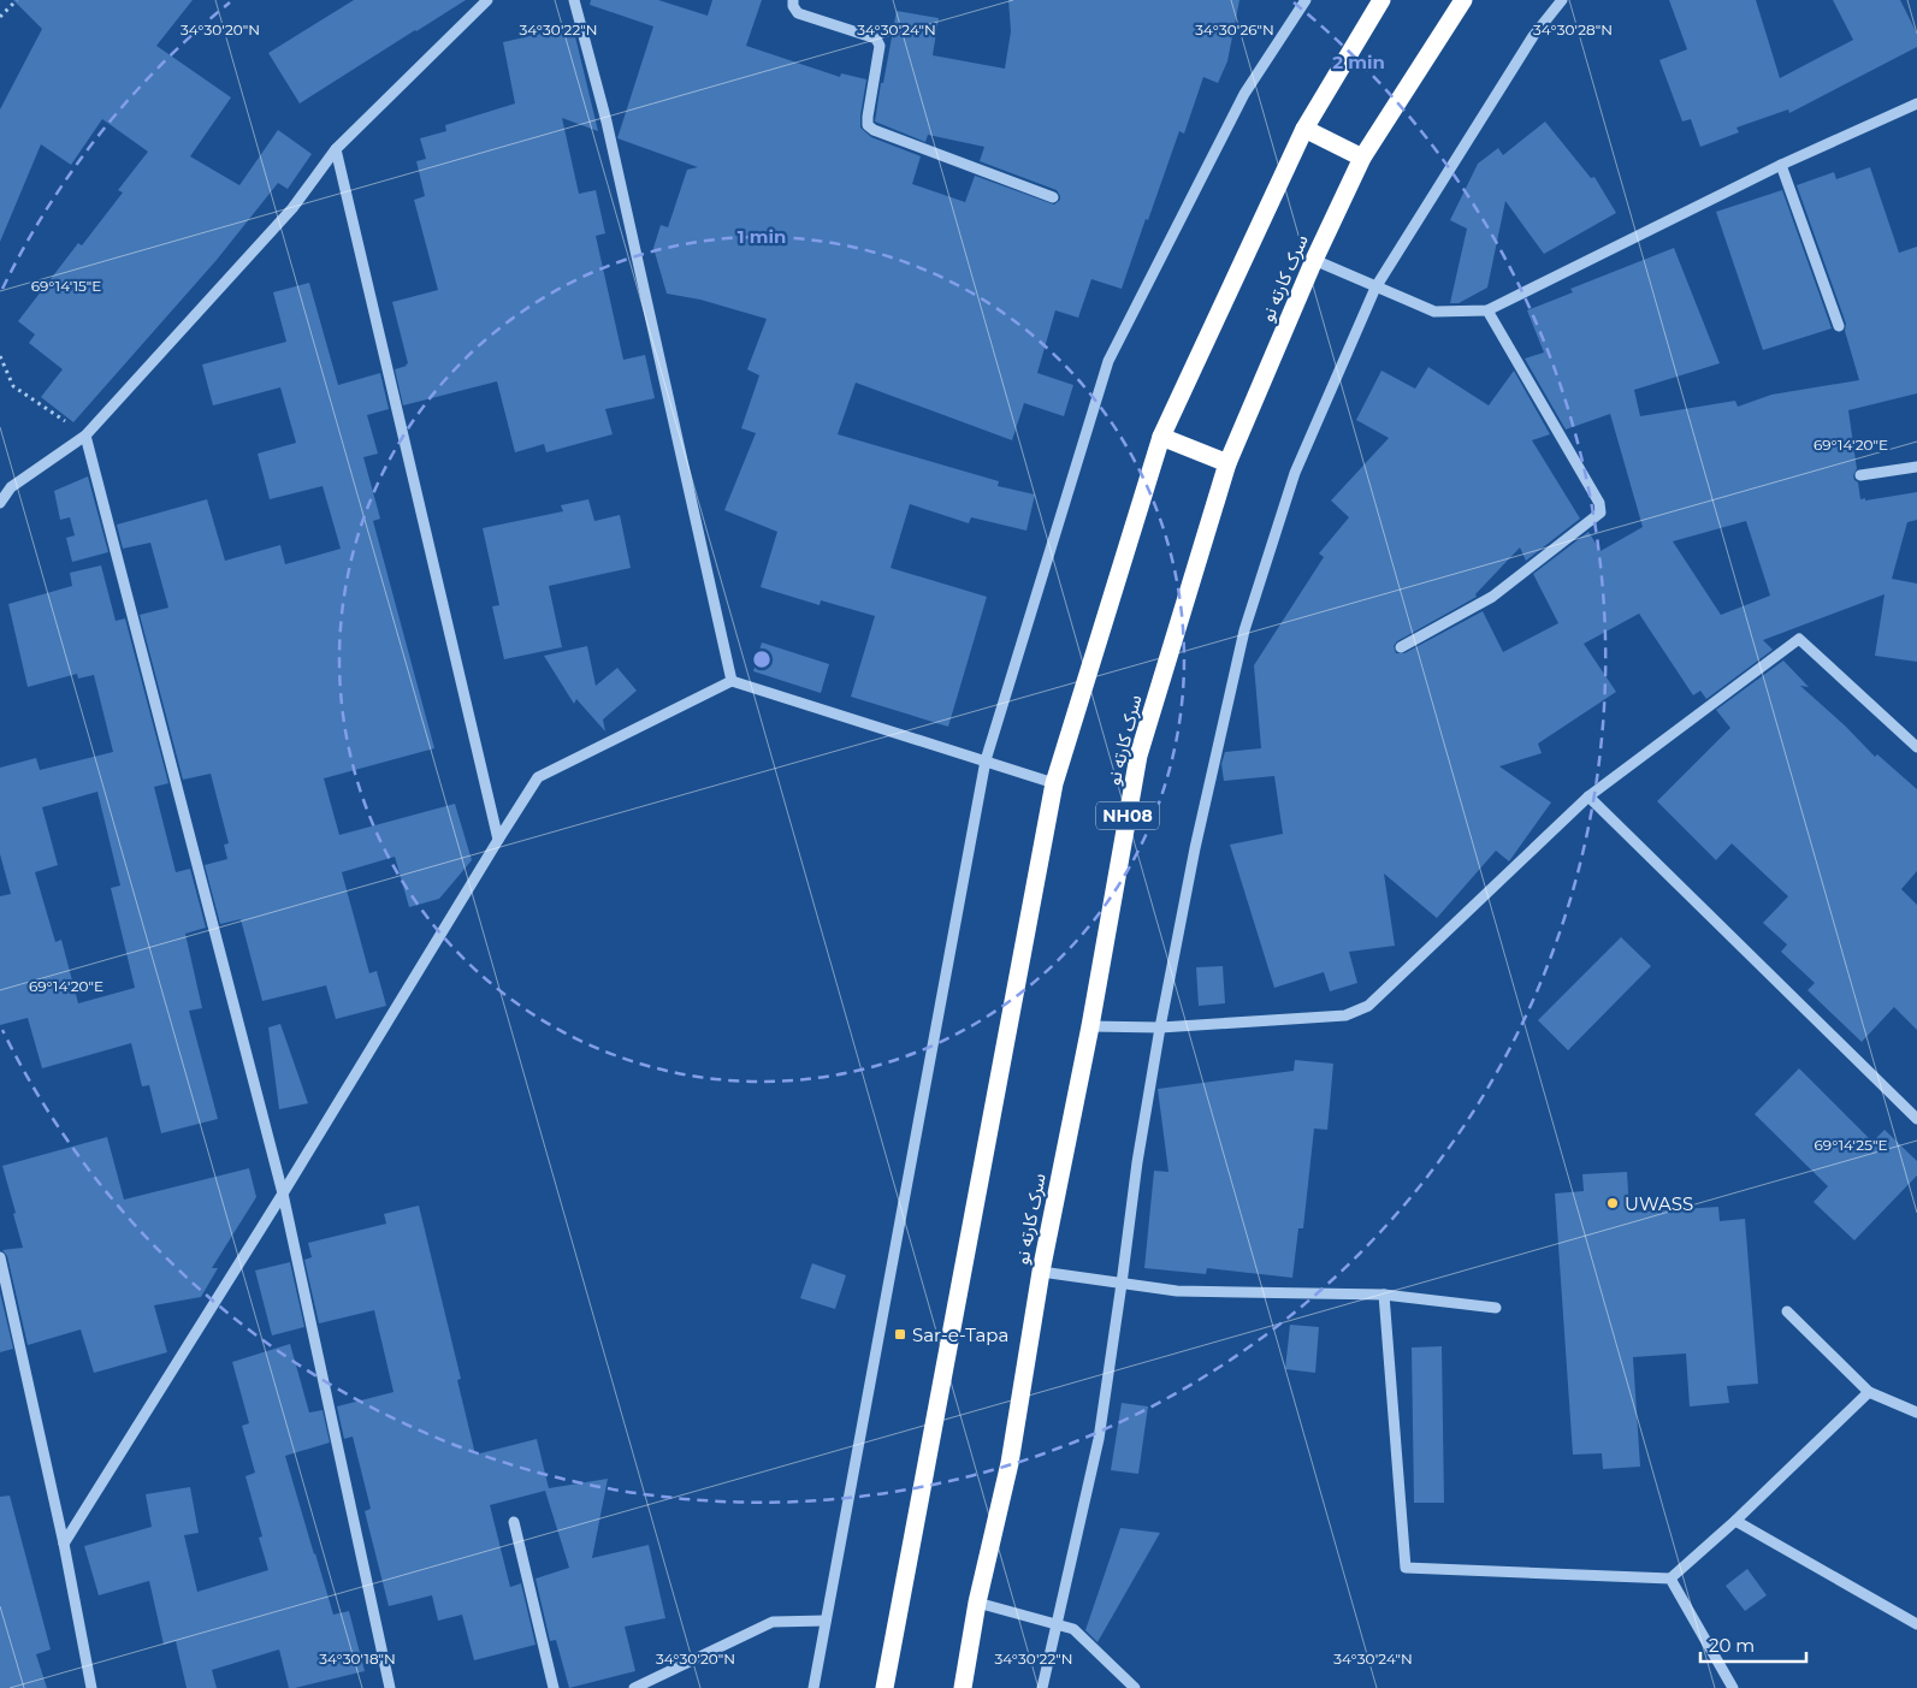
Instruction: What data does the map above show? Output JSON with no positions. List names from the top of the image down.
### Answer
{
  "streets": {
    "highway": ["سرک کارته نو", "NH08"]
  },
  "places": {
    "other": ["UWASS"],
    "transit": ["Sar-e-Tapa"]
  },
  "scale_bar": "20 m",
  "coordinates": [
    "34°30'20\"N",
    "34°30'22\"N",
    "34°30'24\"N",
    "34°30'26\"N",
    "34°30'28\"N",
    "69°14'15\"E",
    "69°14'20\"E",
    "69°14'25\"E",
    "34°30'18\"N"
  ],
  "rings": ["2 min", "1 min"]
}
